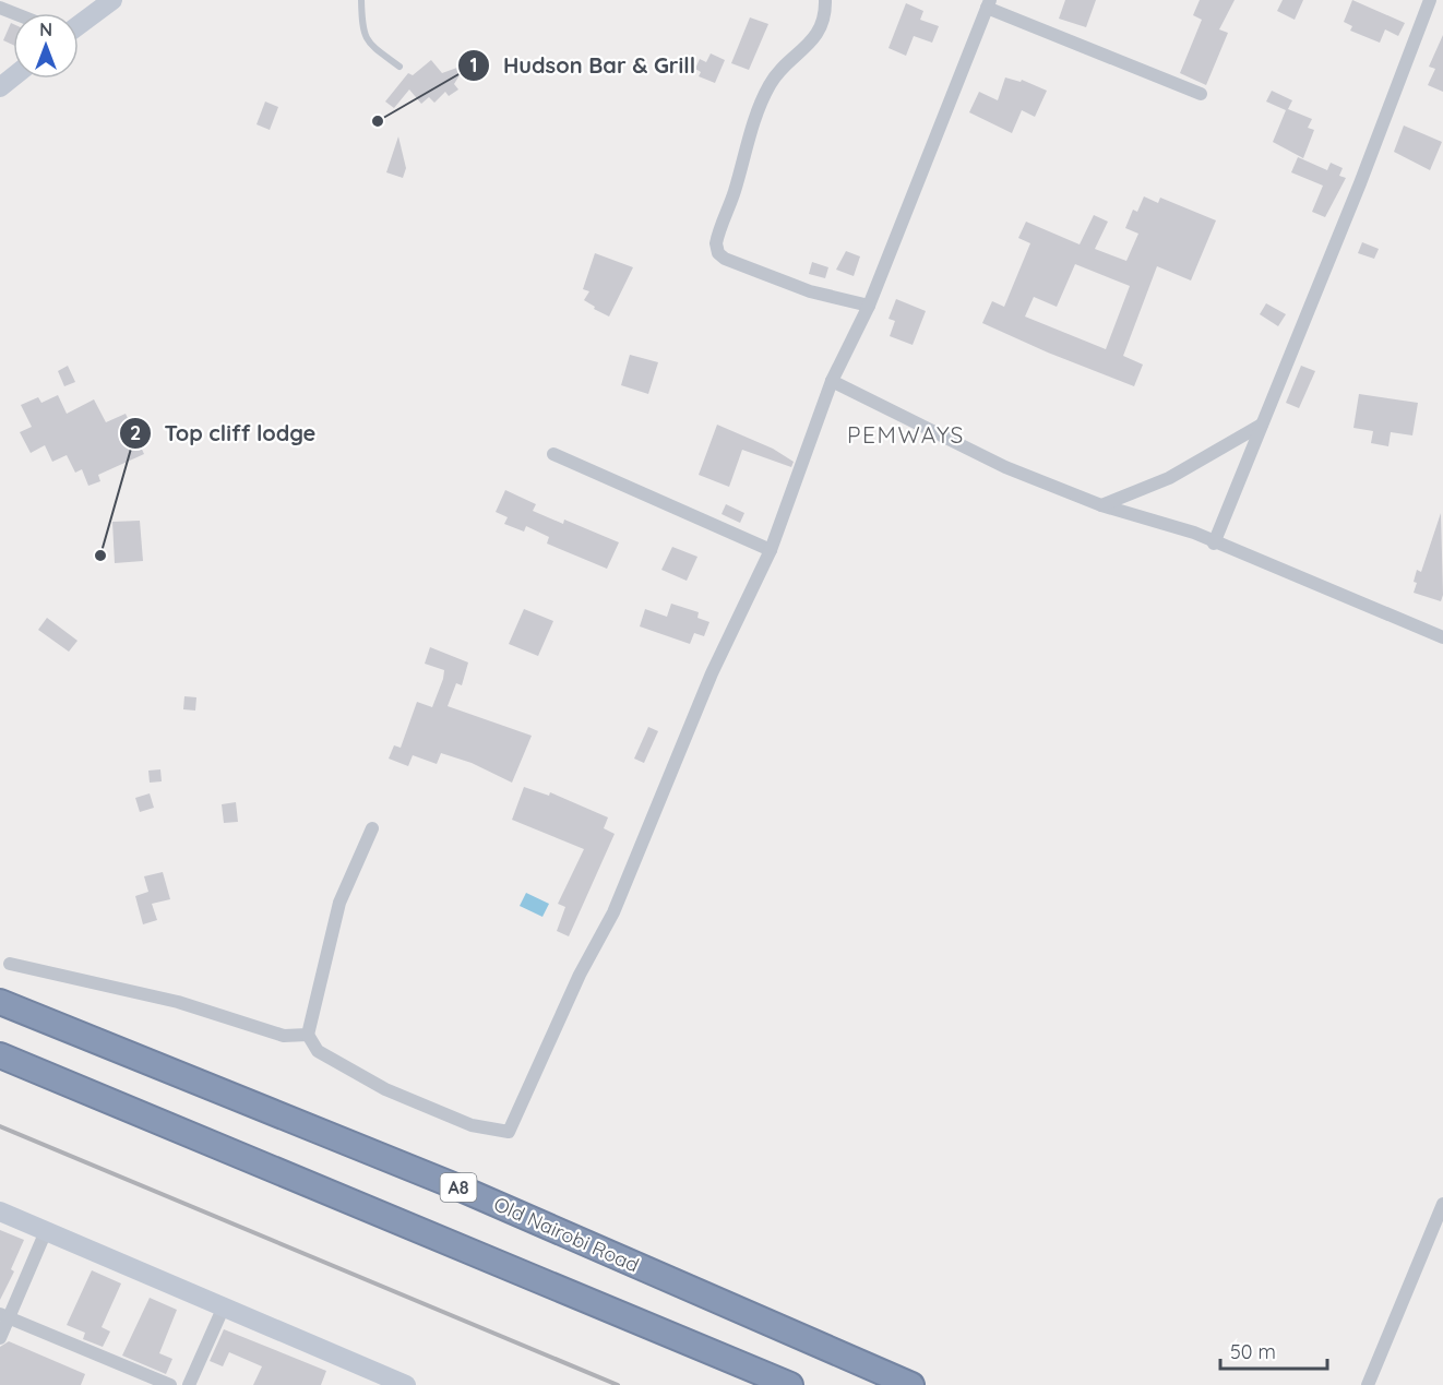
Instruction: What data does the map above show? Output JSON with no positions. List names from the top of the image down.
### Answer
{
  "streets": {
    "highway": ["A8", "Old Nairobi Road"]
  },
  "districts": ["PEMWAYS"],
  "places": ["Hudson Bar & Grill", "Top cliff lodge"],
  "scale_bar": "50 m",
  "north": "top"
}
